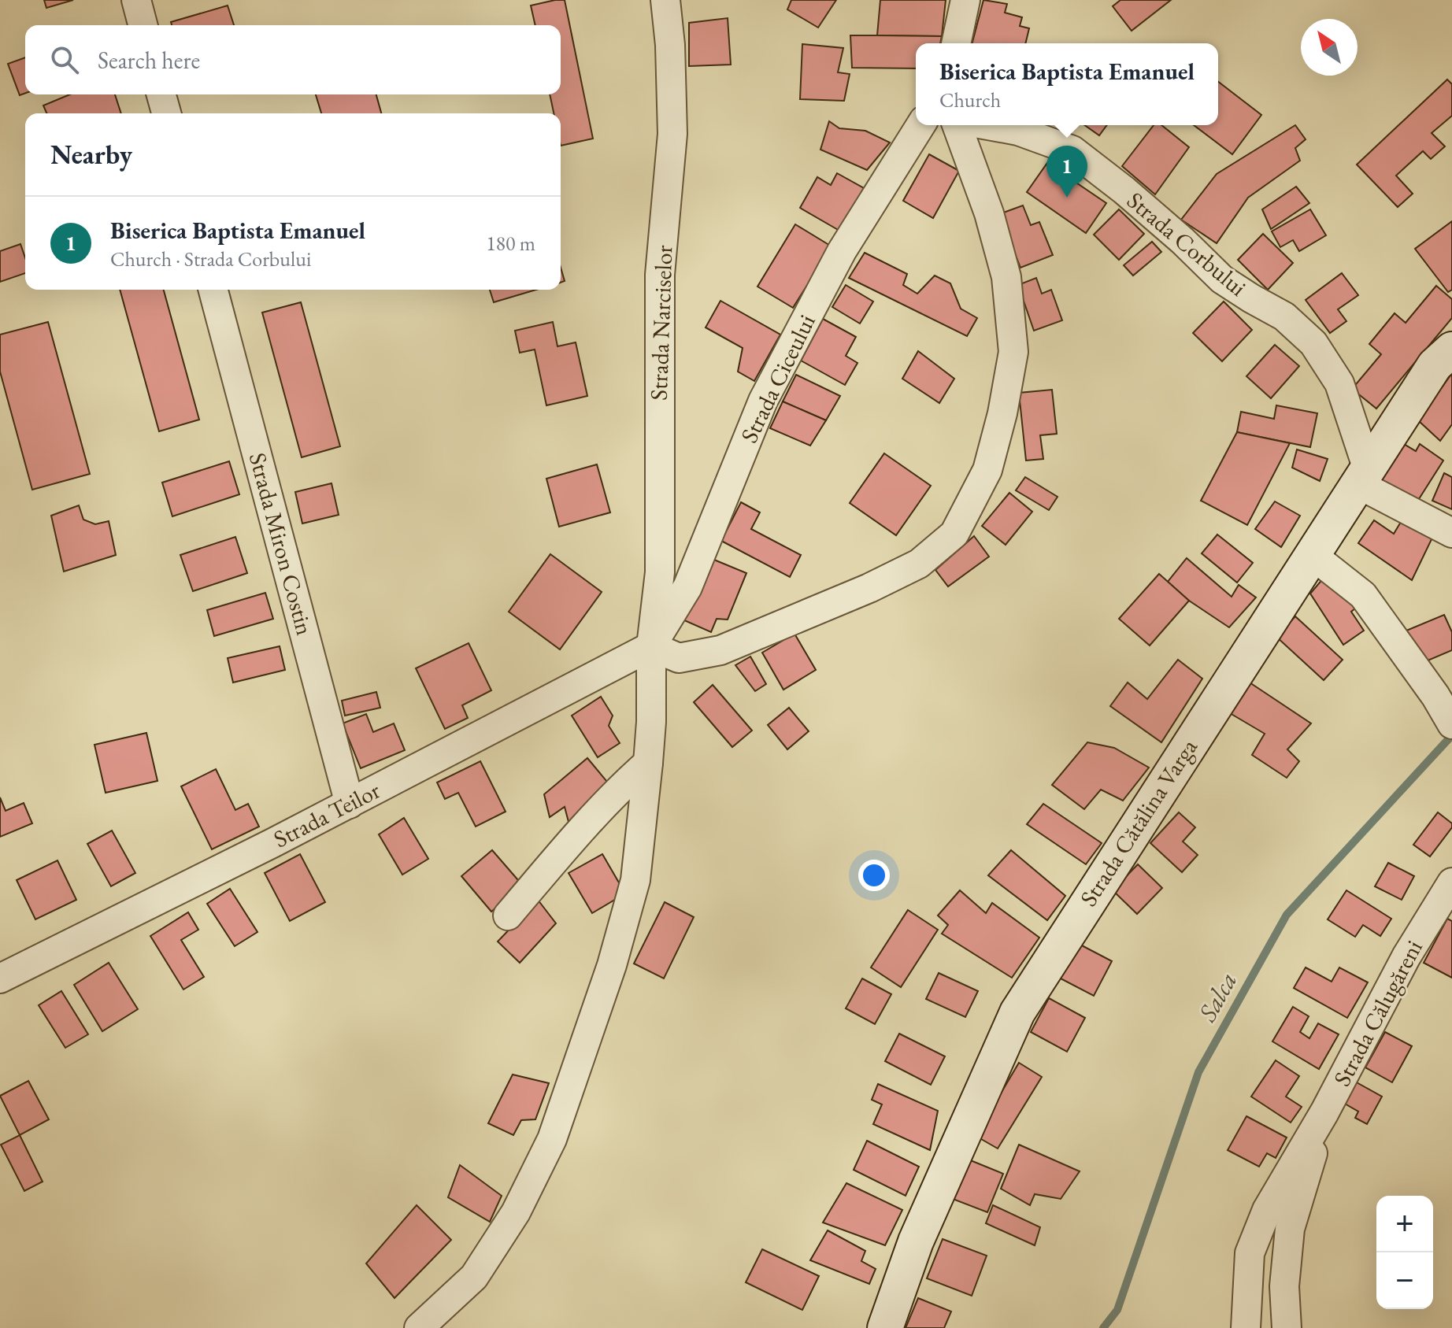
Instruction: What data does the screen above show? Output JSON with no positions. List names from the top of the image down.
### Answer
{
  "streets": {
    "main road": ["Strada Cătălina Varga"],
    "street": [
      "Strada Corbului",
      "Strada Narciselor",
      "Strada Ciceului",
      "Strada Miron Costin",
      "Strada Teilor",
      "Strada Călugăreni"
    ]
  },
  "crossings": [
    ["Strada Corbului", "Strada Cătălina Varga"],
    ["Strada Narciselor", "Strada Ciceului"],
    ["Strada Narciselor", "Strada Teilor"],
    ["Strada Ciceului", "Strada Teilor"],
    ["Strada Miron Costin", "Strada Teilor"]
  ],
  "water": ["Salca"],
  "north": "top left",
  "page": {
    "search": "Search here",
    "popup": ["Biserica Baptista Emanuel", "Church"],
    "heading": "Nearby",
    "pins": "1",
    "list": [
      {
        "mark": "1",
        "name": "Biserica Baptista Emanuel",
        "note": "Church · Strada Corbului",
        "value": "180 m"
      }
    ],
    "map_buttons": ["+", "−"]
  }
}
